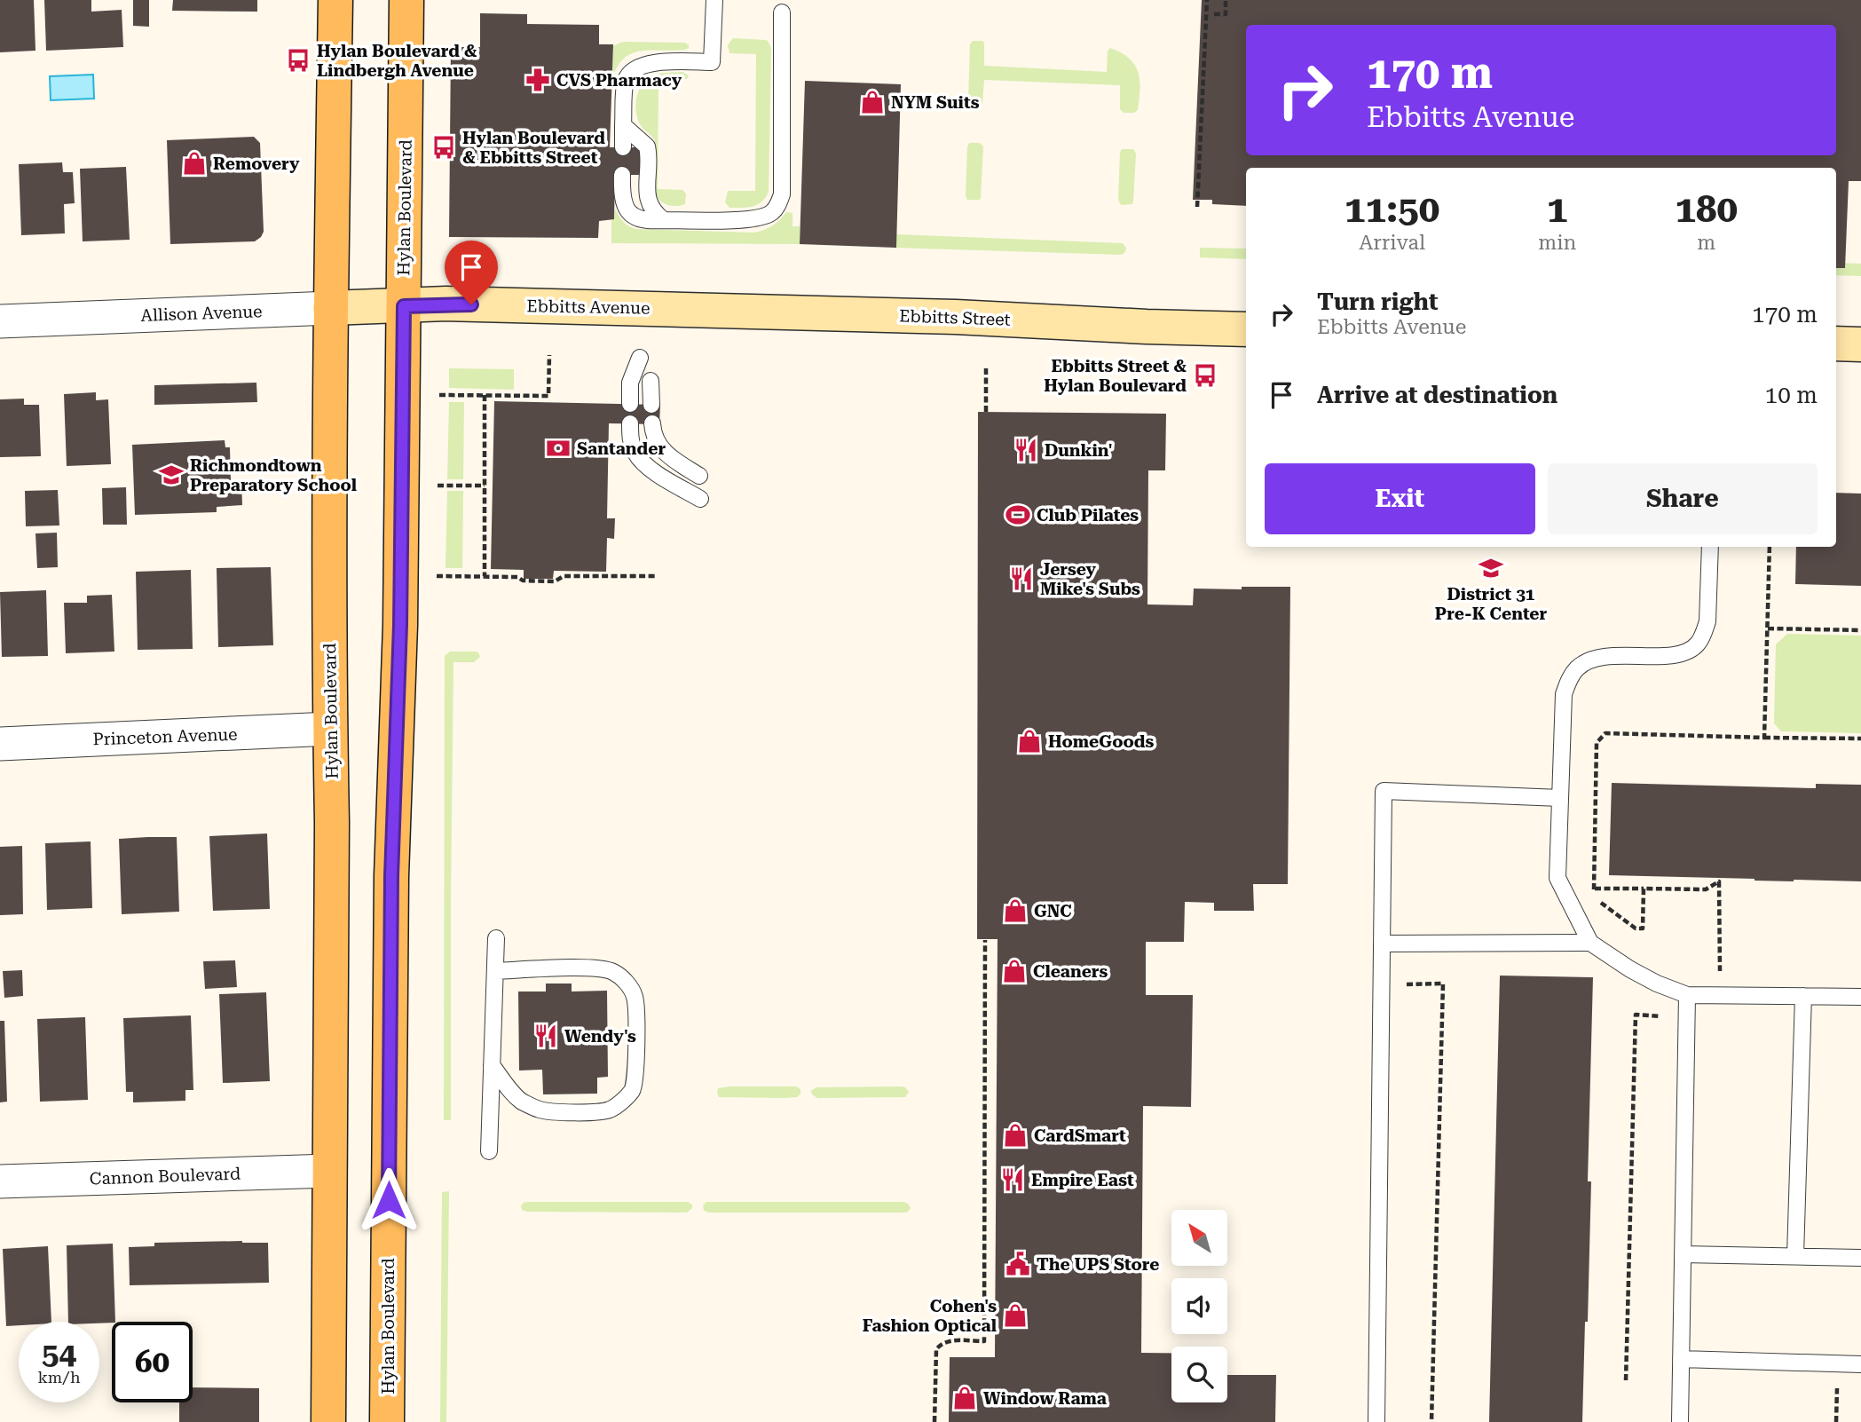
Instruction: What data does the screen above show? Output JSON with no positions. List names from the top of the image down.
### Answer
{
  "streets": {
    "main road": ["Hylan Boulevard"],
    "street": [
      "Ebbitts Avenue",
      "Allison Avenue",
      "Ebbitts Street",
      "Princeton Avenue",
      "Cannon Boulevard"
    ]
  },
  "crossings": [
    ["Hylan Boulevard", "Ebbitts Avenue"],
    ["Hylan Boulevard", "Allison Avenue"],
    ["Hylan Boulevard", "Princeton Avenue"],
    ["Hylan Boulevard", "Cannon Boulevard"],
    ["Ebbitts Avenue", "Allison Avenue"],
    ["Ebbitts Avenue", "Ebbitts Street"]
  ],
  "places": {
    "bus stop": ["Hylan Boulevard & Lindbergh Avenue", "Hylan Boulevard & Ebbitts Street", "Ebbitts Street & Hylan Boulevard"],
    "pharmacy": ["CVS Pharmacy"],
    "shop": [
      "NYM Suits",
      "Removery",
      "HomeGoods",
      "GNC",
      "Cleaners",
      "CardSmart",
      "Cohen's Fashion Optical",
      "Window Rama"
    ],
    "bank": ["Santander"],
    "restaurant": [
      "Dunkin'",
      "Jersey Mike's Subs",
      "Wendy's",
      "Empire East"
    ],
    "school or university": ["Richmondtown Preparatory School", "District 31 Pre-K Center"],
    "sports": ["Club Pilates"],
    "public building": ["The UPS Store"]
  },
  "north": "top left",
  "page": {
    "turn": ["170 m", "Ebbitts Avenue"],
    "eta": [
      "11:50",
      "Arrival",
      "1",
      "min",
      "180",
      "m"
    ],
    "list": [
      {
        "name": "Turn right",
        "note": "Ebbitts Avenue",
        "value": "170 m"
      },
      {
        "name": "Arrive at destination",
        "value": "10 m"
      }
    ],
    "buttons": ["Exit", "Share"],
    "speed": "54 km/h",
    "limit": "60"
  }
}
